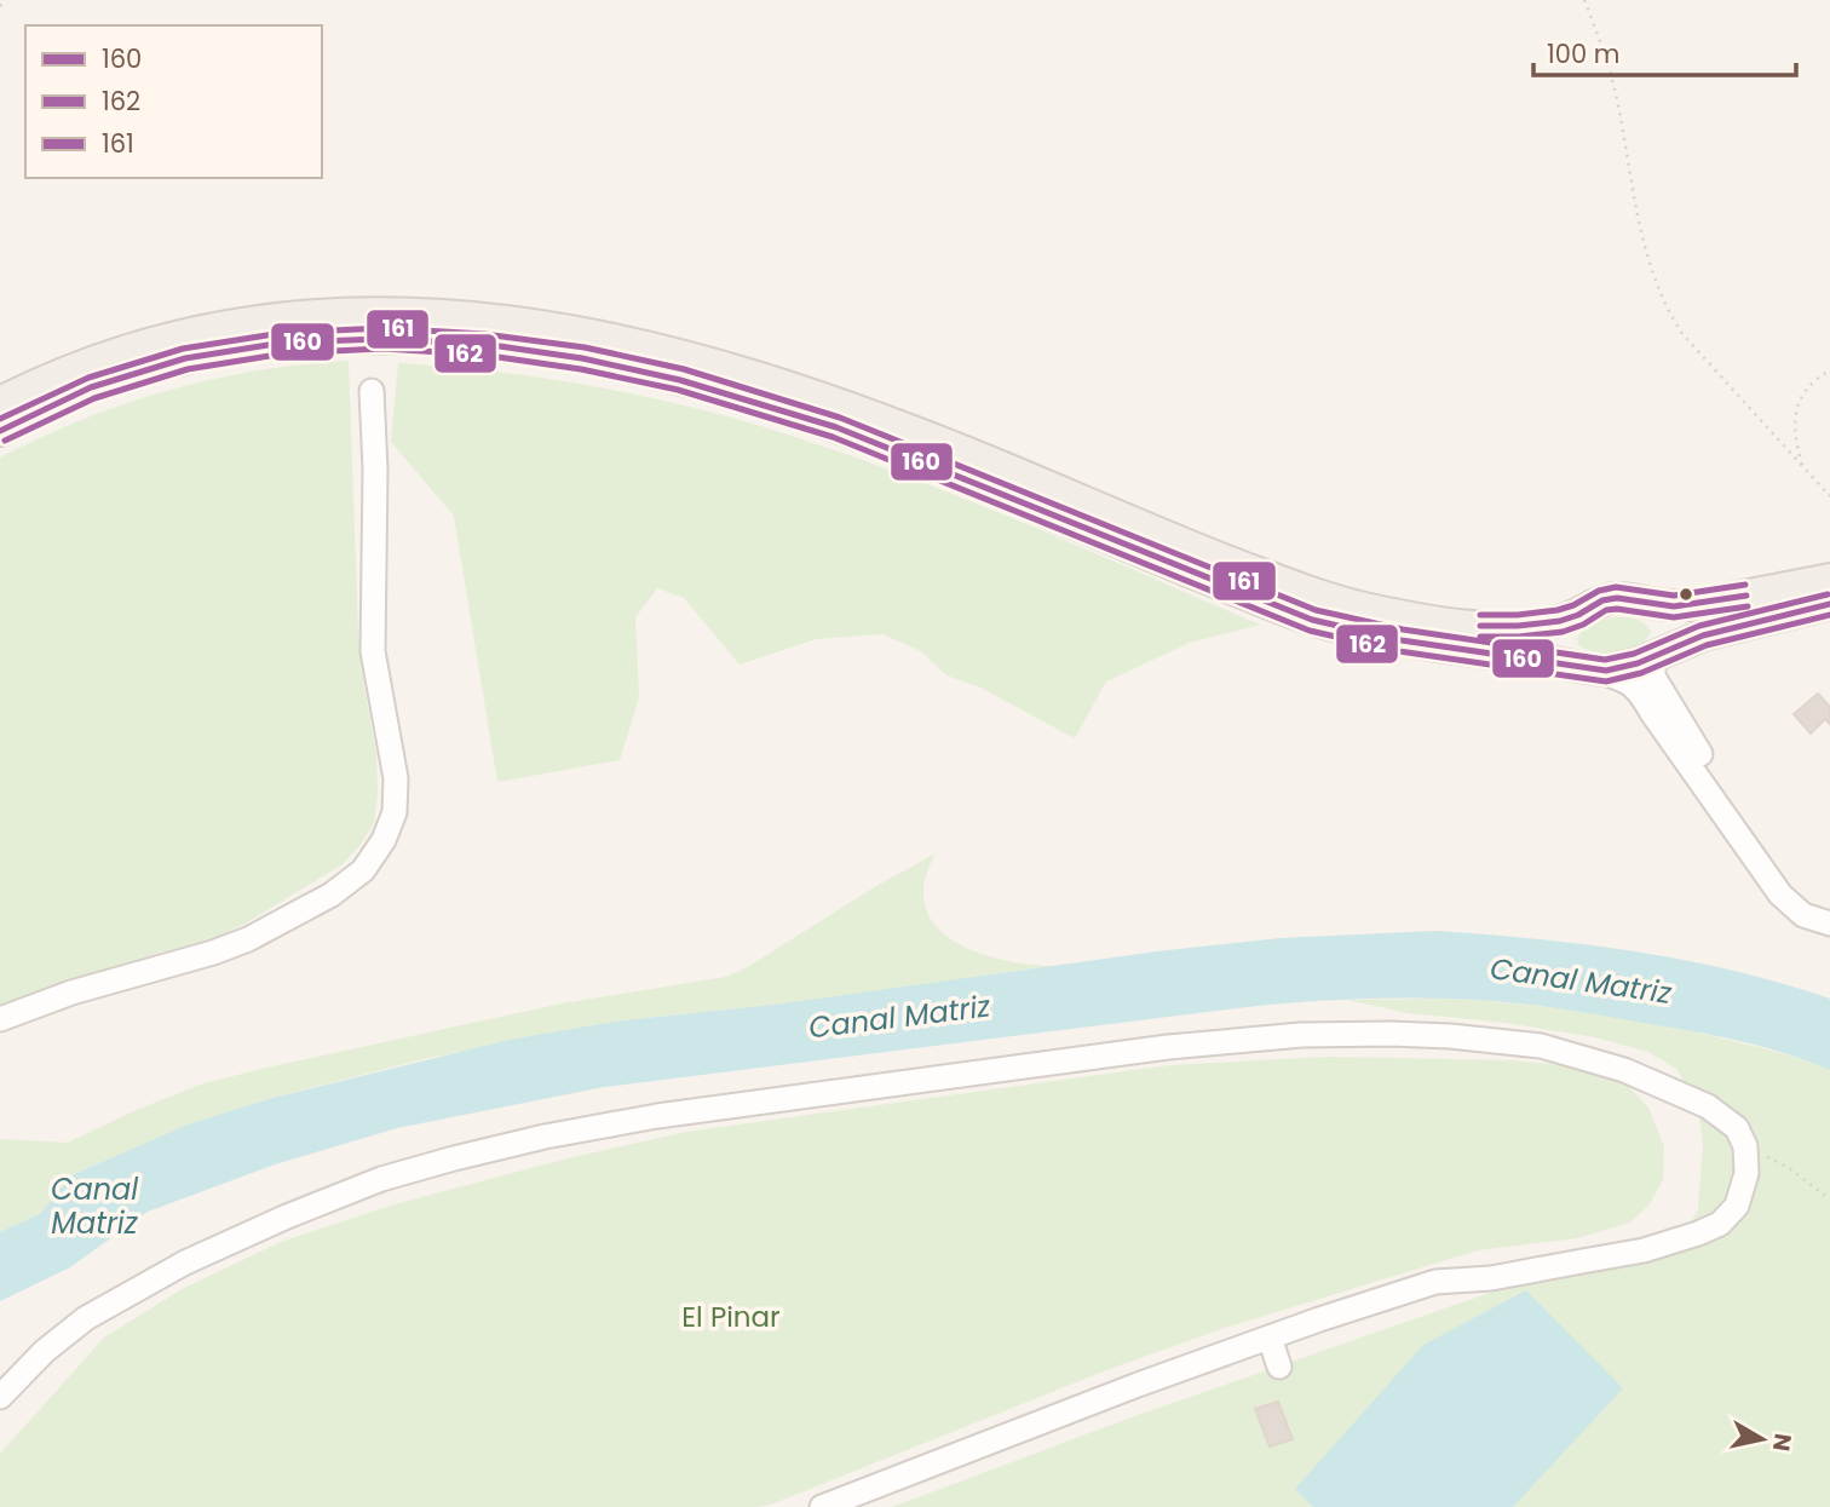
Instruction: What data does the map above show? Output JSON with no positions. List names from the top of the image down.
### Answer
{
  "water": ["Canal Matriz"],
  "parks": ["El Pinar"],
  "lines": ["transit line 161", "transit line 160", "transit line 162"],
  "legend": ["160", "162", "161"],
  "scale_bar": "100 m",
  "north": "right"
}
